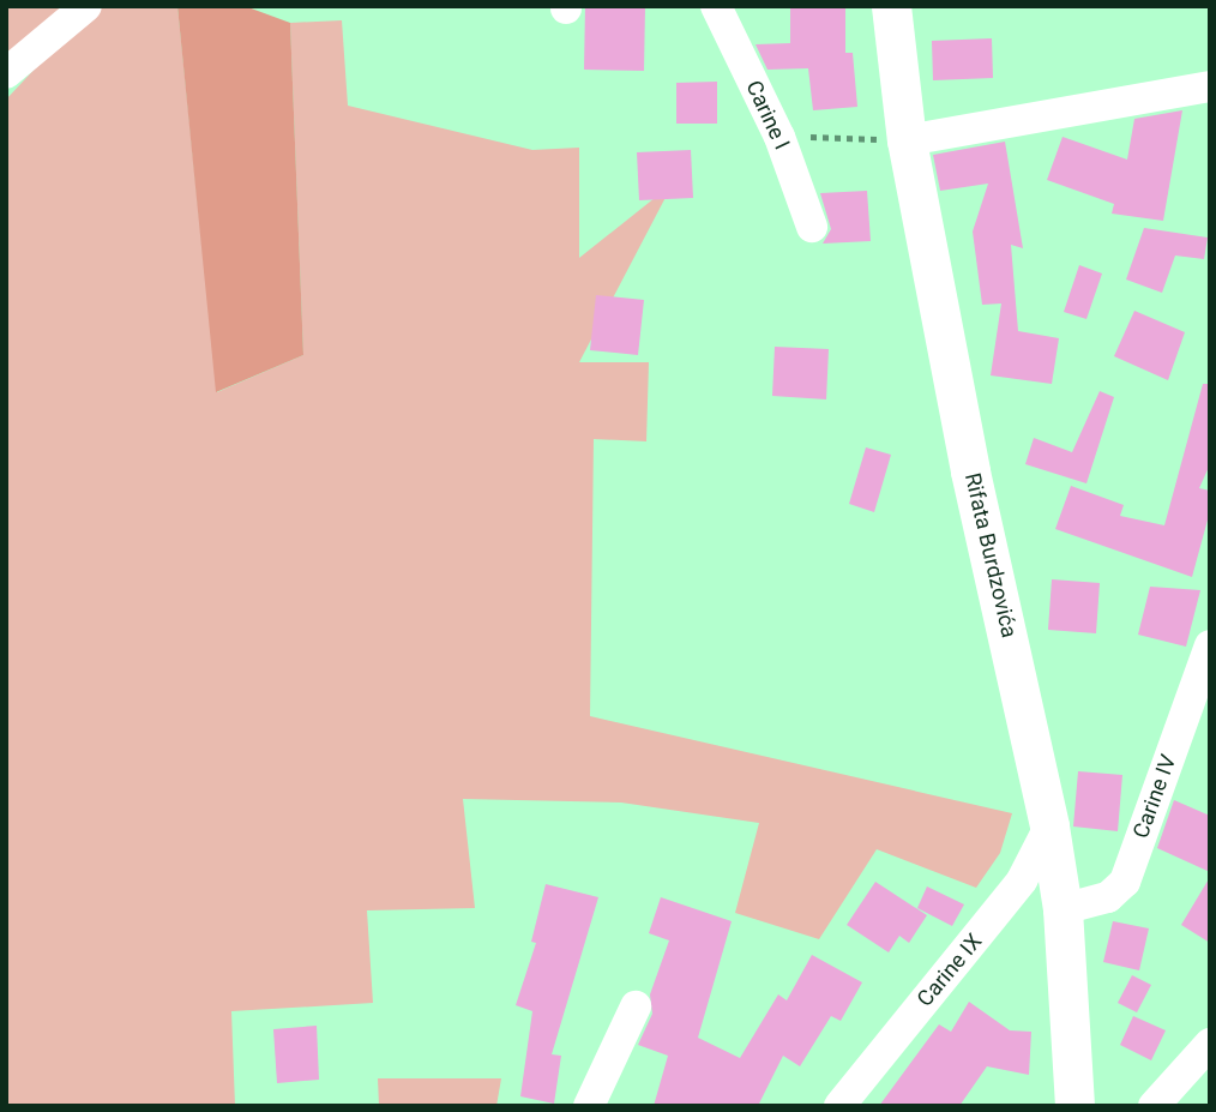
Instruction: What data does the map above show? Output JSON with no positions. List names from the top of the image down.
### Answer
{
  "streets": {
    "street": [
      "Carine I",
      "Rifata Burdzovića",
      "Carine IV",
      "Carine IX"
    ]
  },
  "crossings": [
    ["Rifata Burdzovića", "Carine IV"],
    ["Rifata Burdzovića", "Carine IX"]
  ]
}
